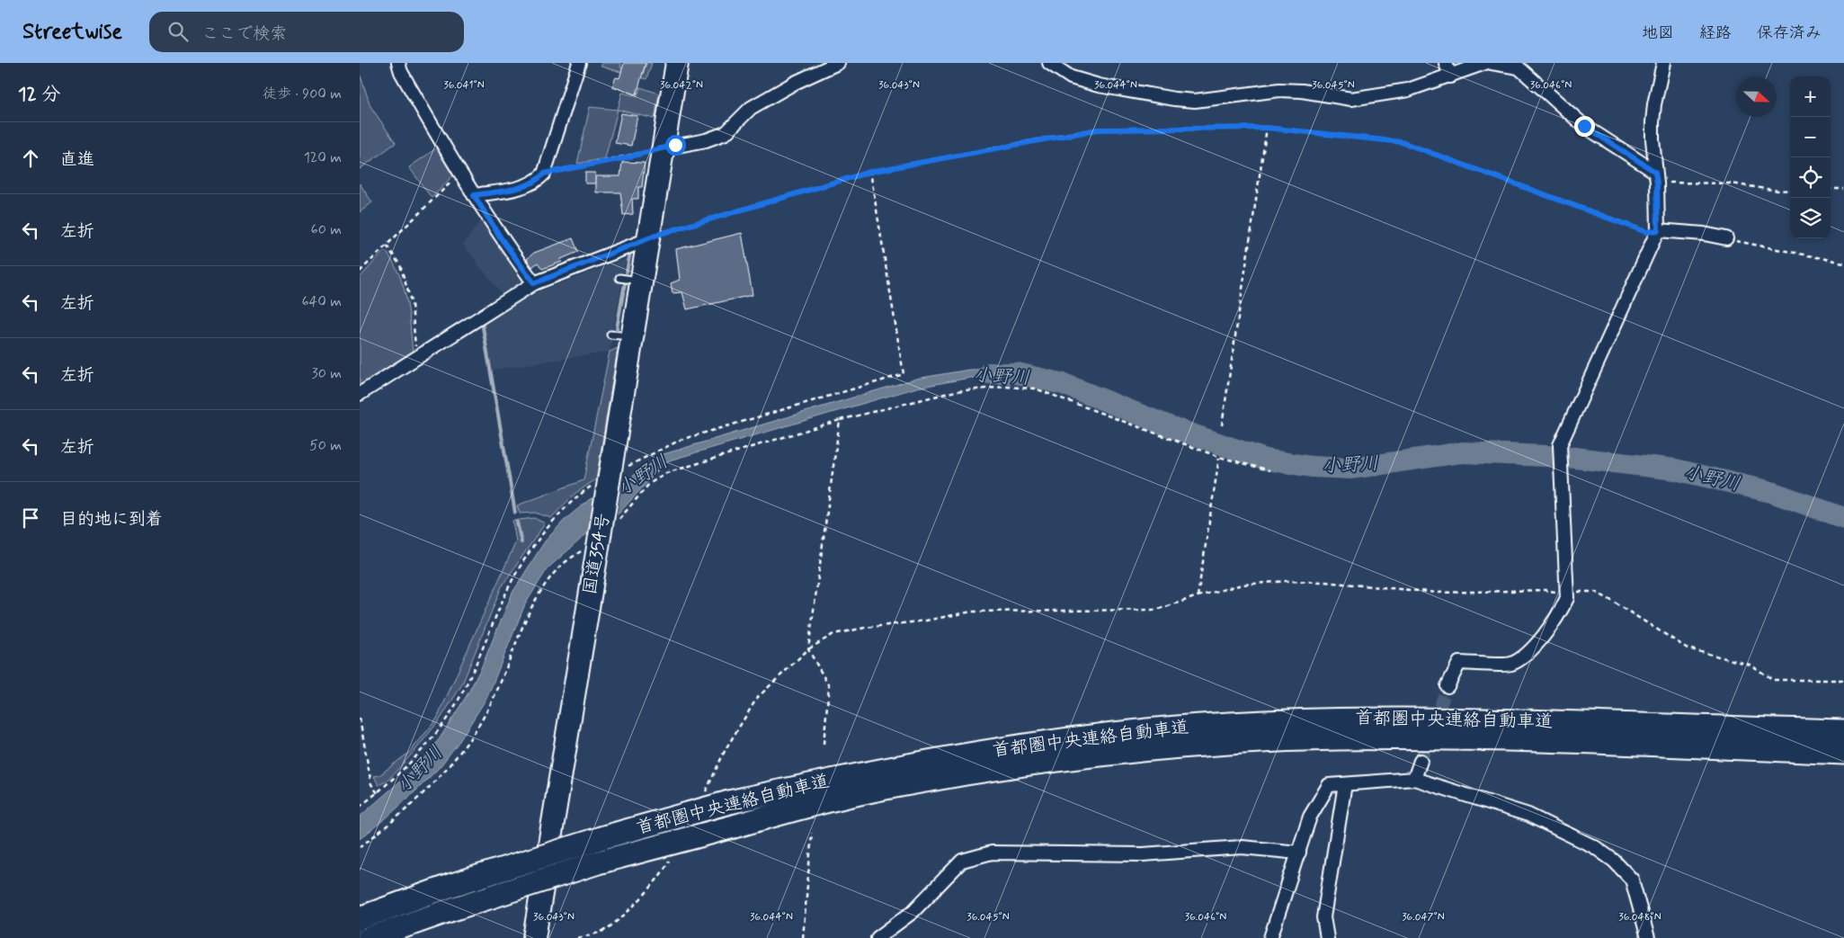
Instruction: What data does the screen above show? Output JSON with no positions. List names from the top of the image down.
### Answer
{
  "streets": {
    "highway": ["国道354号", "首都圏中央連絡自動車道"]
  },
  "water": ["小野川"],
  "north": "right",
  "page": {
    "header": "Streetwise",
    "search": "ここで検索",
    "nav": ["地図", "経路", "保存済み"],
    "heading": ["12 分", "徒歩 · 900 m"],
    "map_buttons": ["+", "−"],
    "list": [
      ["直進", "120 m"],
      ["左折", "60 m"],
      ["左折", "640 m"],
      ["左折", "30 m"],
      ["左折", "50 m"],
      "目的地に到着"
    ]
  },
  "coordinates": [
    "36.041°N",
    "36.042°N",
    "36.043°N",
    "36.046°N",
    "36.044°N",
    "36.045°N",
    "36.047°N",
    "36.048°N"
  ]
}
